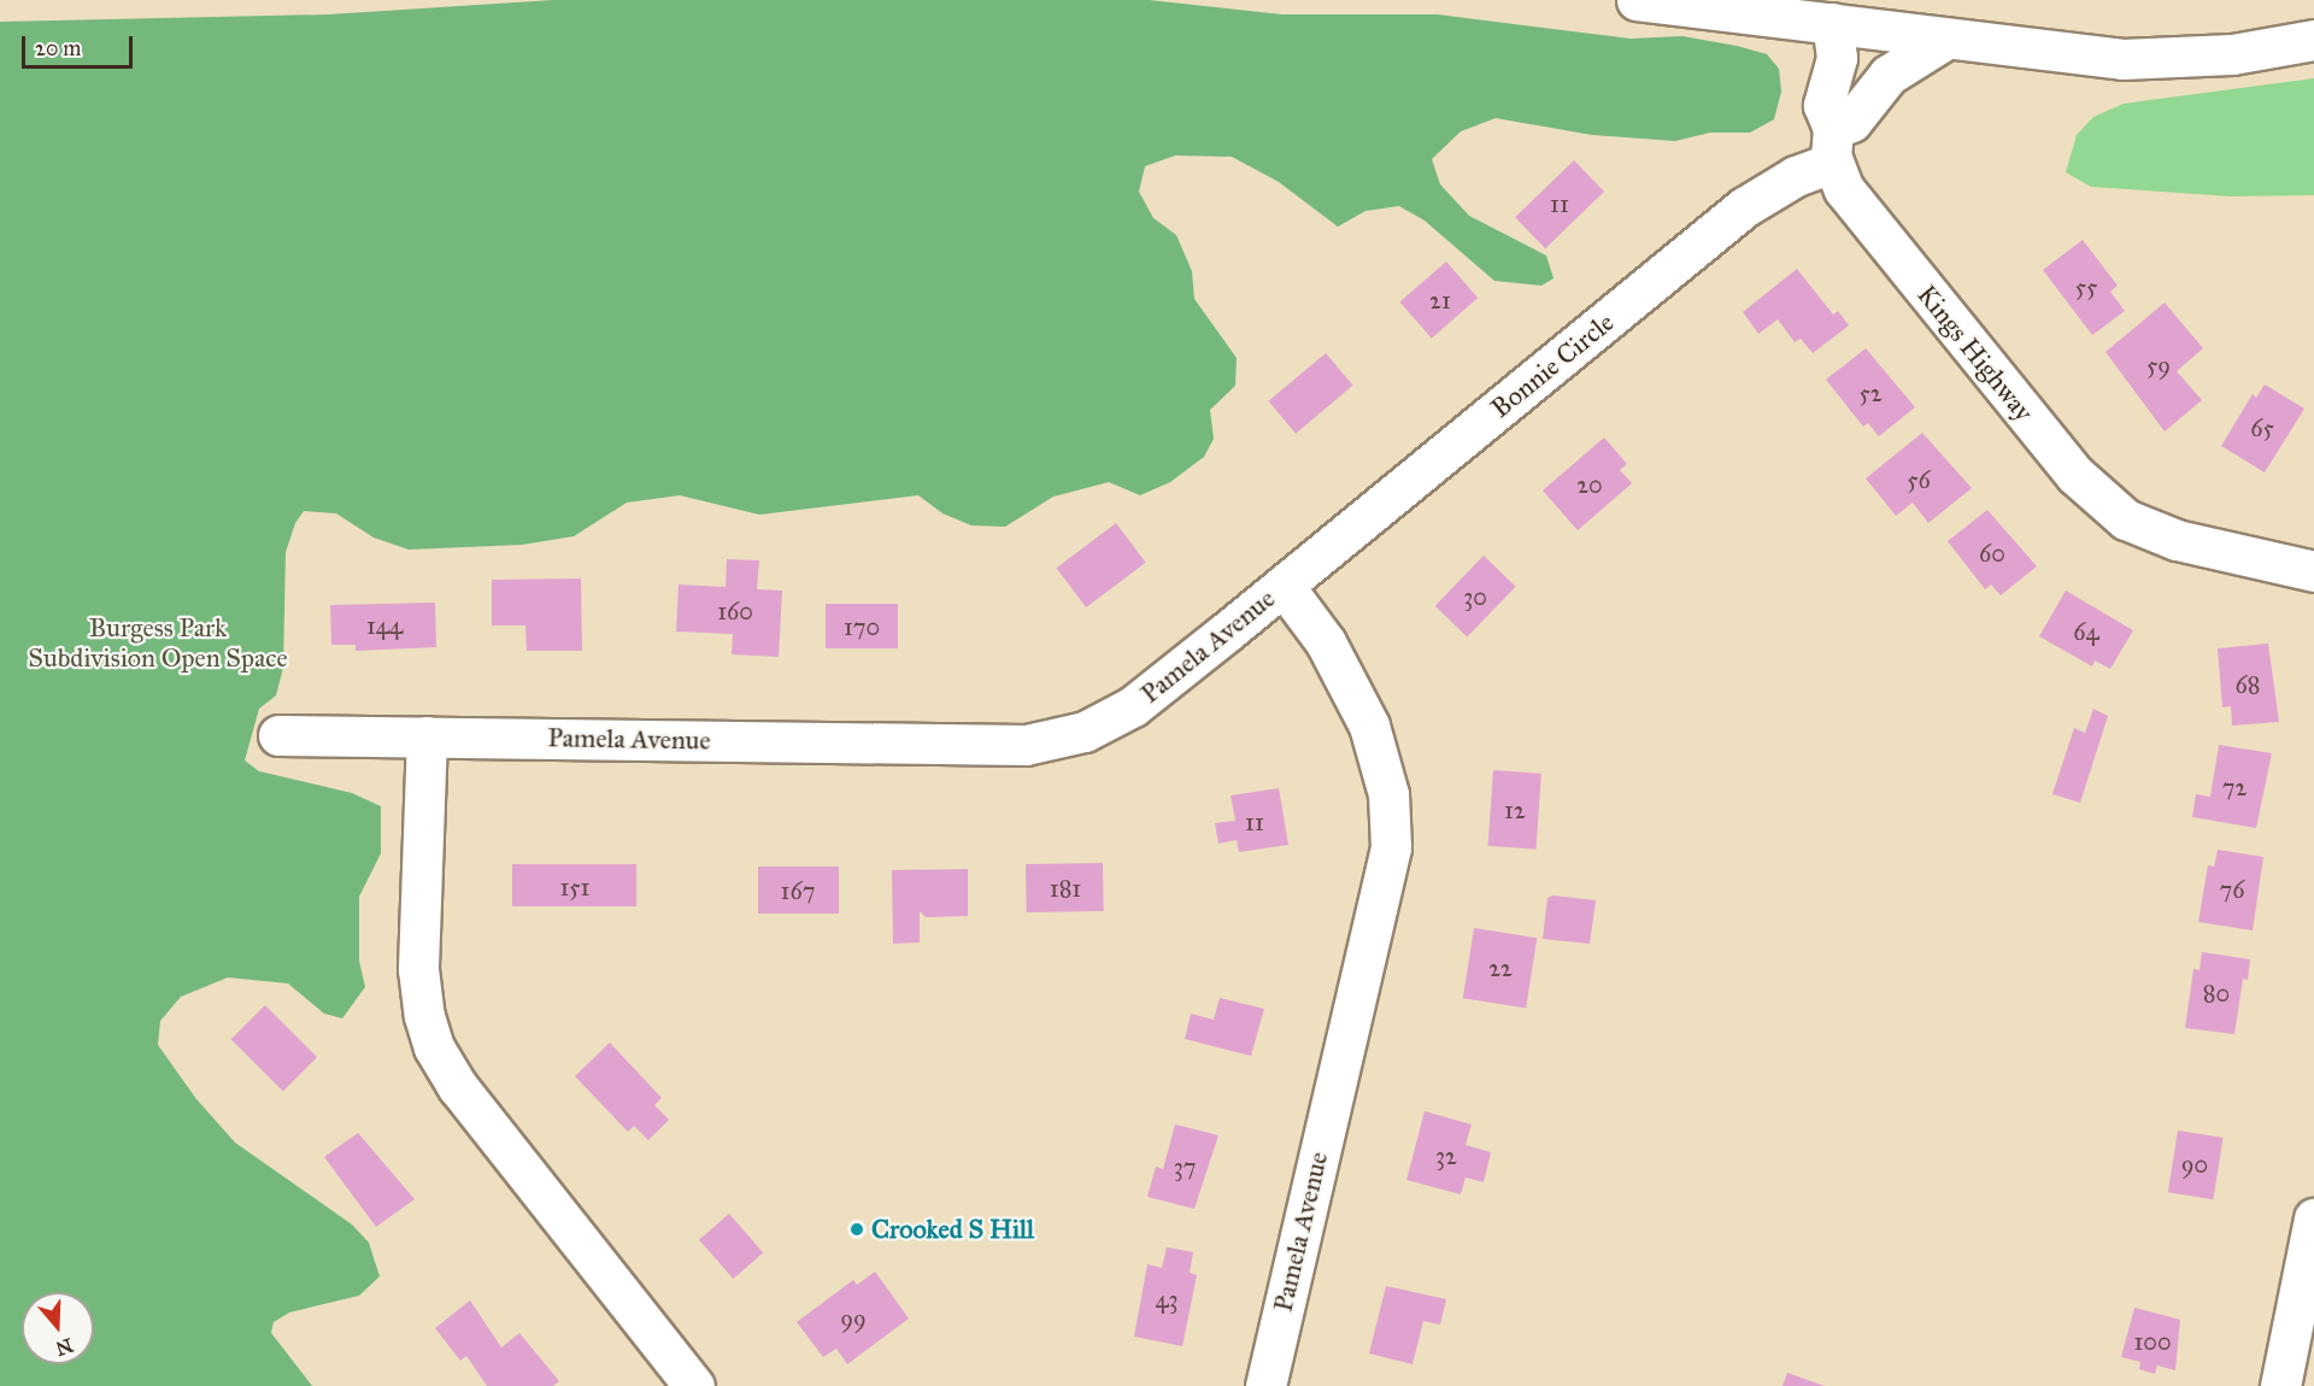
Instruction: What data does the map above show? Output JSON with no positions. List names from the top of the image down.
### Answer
{
  "streets": {
    "main road": ["Kings Highway", "Bonnie Circle", "Pamela Avenue"]
  },
  "crossings": [
    ["Kings Highway", "Bonnie Circle"],
    ["Bonnie Circle", "Pamela Avenue"]
  ],
  "parks": ["Burgess Park Subdivision Open Space"],
  "places": ["Crooked S Hill"],
  "house_numbers": [
    "11",
    "55",
    "21",
    "59",
    "52",
    "65",
    "56",
    "20",
    "60",
    "30",
    "160",
    "144",
    "170",
    "64",
    "68",
    "72",
    "12",
    "11",
    "151",
    "181",
    "76",
    "167",
    "22",
    "80",
    "32",
    "90",
    "37",
    "43",
    "99",
    "100"
  ],
  "scale_bar": "20 m",
  "north": "bottom"
}
